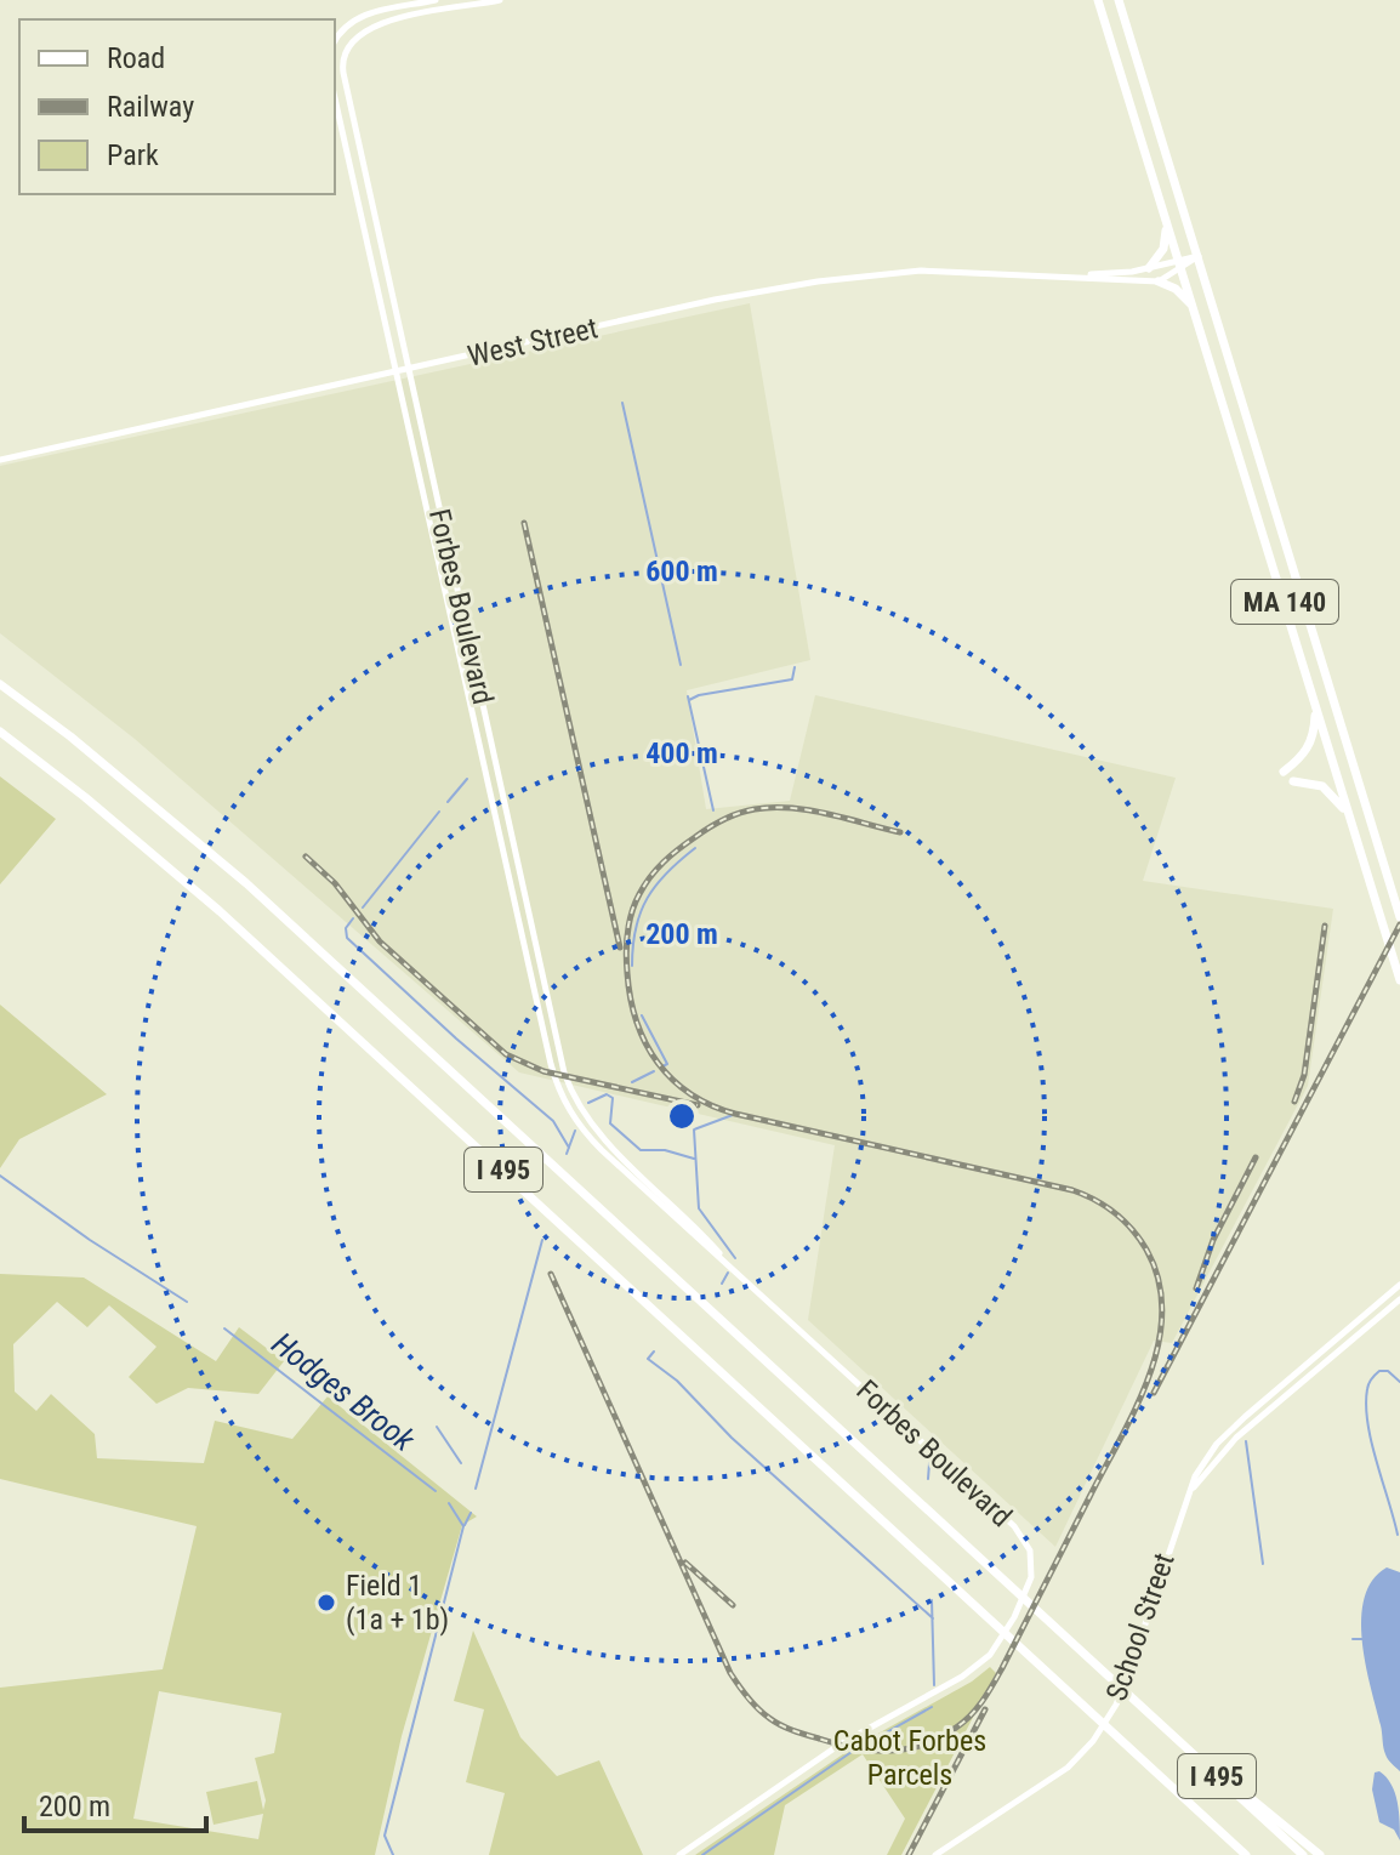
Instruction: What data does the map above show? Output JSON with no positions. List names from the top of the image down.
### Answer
{
  "streets": {
    "highway": ["MA 140", "I 495"],
    "street": ["West Street", "Forbes Boulevard", "School Street"]
  },
  "crossings": [
    ["West Street", "MA 140"],
    ["West Street", "Forbes Boulevard"]
  ],
  "water": ["Hodges Brook"],
  "parks": ["Cabot Forbes Parcels"],
  "places": ["Field 1 (1a + 1b)"],
  "legend": ["Road", "Railway", "Park"],
  "scale_bar": "200 m",
  "rings": ["600 m", "400 m", "200 m"]
}
